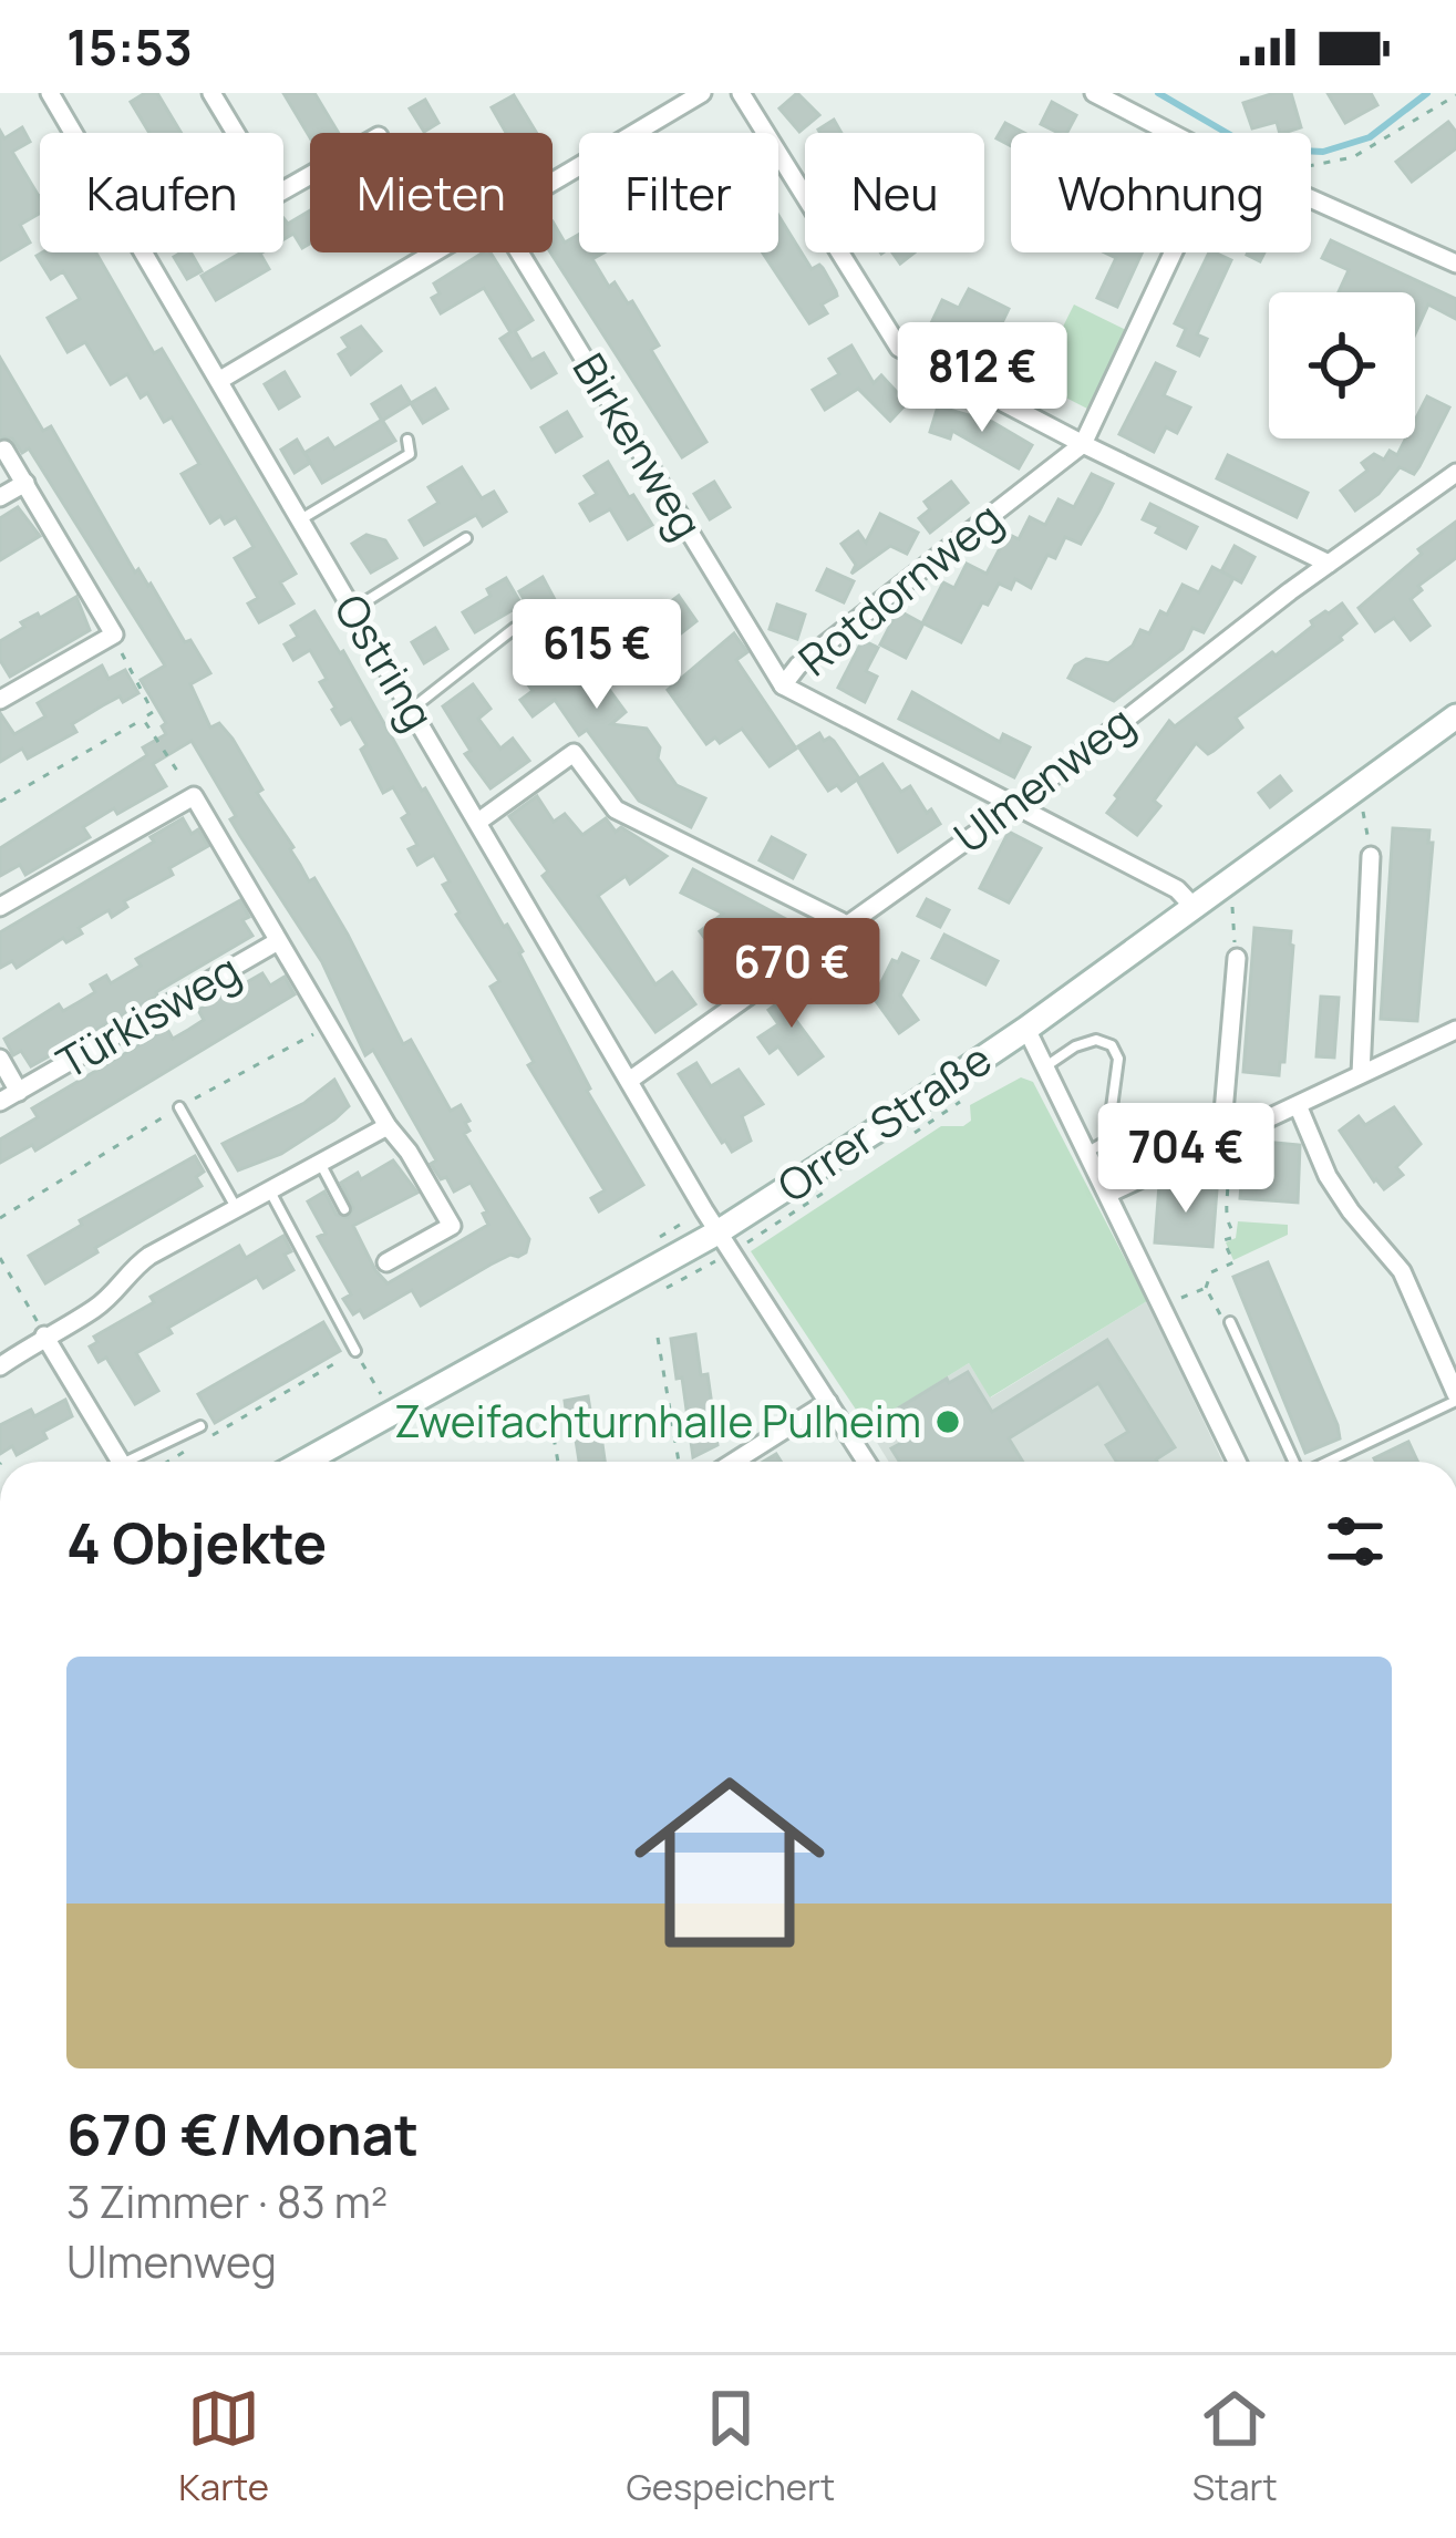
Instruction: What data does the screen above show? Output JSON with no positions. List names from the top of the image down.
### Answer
{
  "streets": {
    "street": [
      "Birkenweg",
      "Rotdornweg",
      "Ostring",
      "Ulmenweg",
      "Türkisweg",
      "Orrer Straße"
    ]
  },
  "crossings": [
    ["Birkenweg", "Rotdornweg"],
    ["Ostring", "Ulmenweg"],
    ["Ostring", "Orrer Straße"]
  ],
  "places": ["Zweifachturnhalle Pulheim"],
  "page": {
    "status": "15:53",
    "chip": [
      "Kaufen",
      "Mieten",
      "Filter",
      "Neu",
      "Wohnung"
    ],
    "price": [
      "812 €",
      "615 €",
      "670 €",
      "704 €"
    ],
    "heading": "4 Objekte",
    "list": [
      {
        "name": "670 €/Monat",
        "note": "3 Zimmer · 83 m² · Ulmenweg"
      }
    ],
    "tabs": ["Karte", "Gespeichert", "Start"]
  }
}
